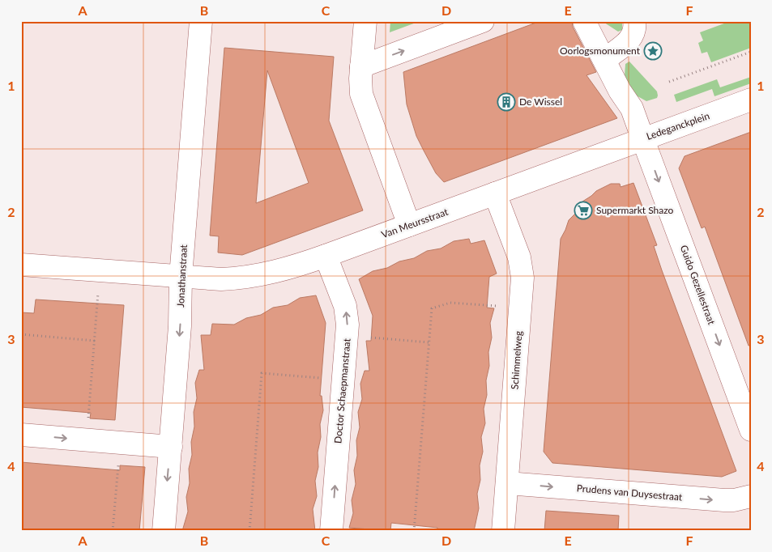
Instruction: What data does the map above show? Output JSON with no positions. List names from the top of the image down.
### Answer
{
  "streets": {
    "street": [
      "Ledeganckplein",
      "Van Meursstraat",
      "Jonathanstraat",
      "Guido Gezellestraat",
      "Schimmelweg",
      "Doctor Schaepmanstraat",
      "Prudens van Duysestraat"
    ]
  },
  "crossings": [
    ["Ledeganckplein", "Van Meursstraat"],
    ["Ledeganckplein", "Guido Gezellestraat"],
    ["Van Meursstraat", "Jonathanstraat"],
    ["Van Meursstraat", "Guido Gezellestraat"],
    ["Van Meursstraat", "Schimmelweg"],
    ["Van Meursstraat", "Doctor Schaepmanstraat"],
    ["Schimmelweg", "Prudens van Duysestraat"]
  ],
  "one_way": [
    "Jonathanstraat",
    "Guido Gezellestraat",
    "Doctor Schaepmanstraat",
    "Prudens van Duysestraat"
  ],
  "places": {
    "place": ["Oorlogsmonument"],
    "building": ["De Wissel"],
    "supermarket": ["Supermarkt Shazo"]
  },
  "grid": {
    "columns": [
      "A",
      "B",
      "C",
      "D",
      "E",
      "F"
    ],
    "rows": [
      "1",
      "2",
      "3",
      "4"
    ]
  }
}
